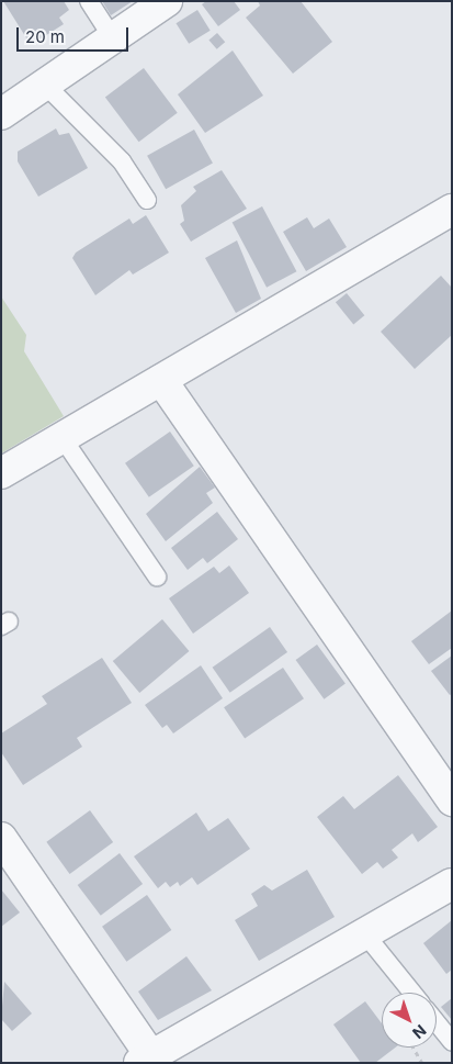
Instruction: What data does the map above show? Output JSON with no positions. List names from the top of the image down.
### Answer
{
  "scale_bar": "20 m",
  "north": "bottom right"
}
